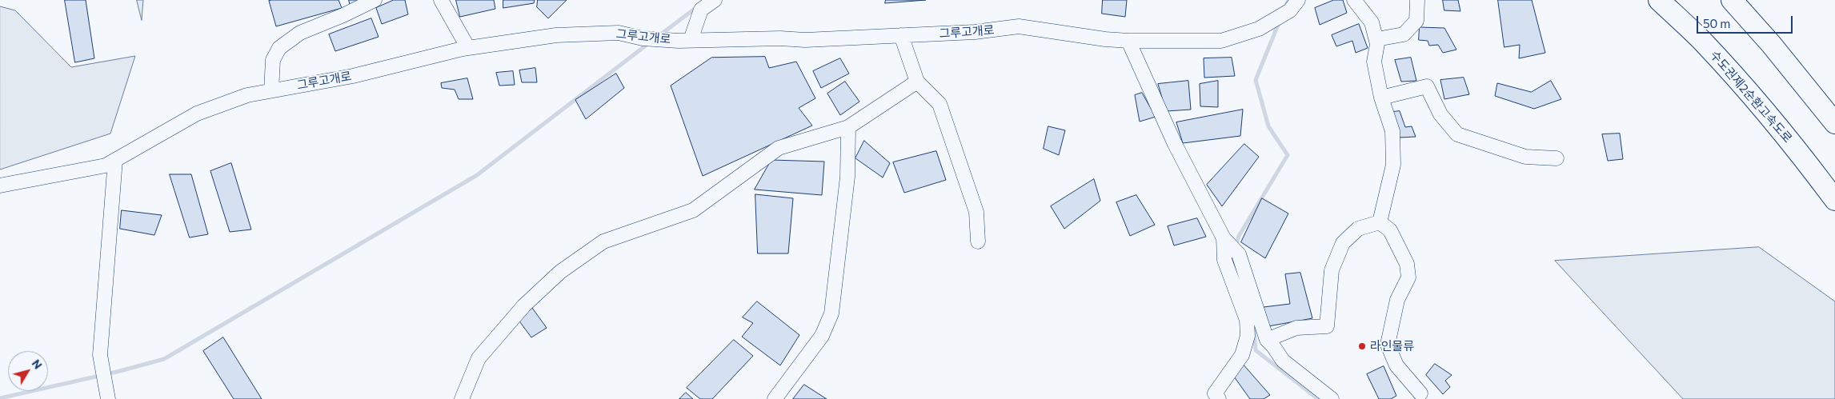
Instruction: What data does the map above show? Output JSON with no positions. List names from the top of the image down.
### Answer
{
  "streets": {
    "highway": ["수도권제2순환고속도로"],
    "street": ["그루고개로"]
  },
  "places": ["라인물류"],
  "scale_bar": "50 m",
  "north": "top right"
}
